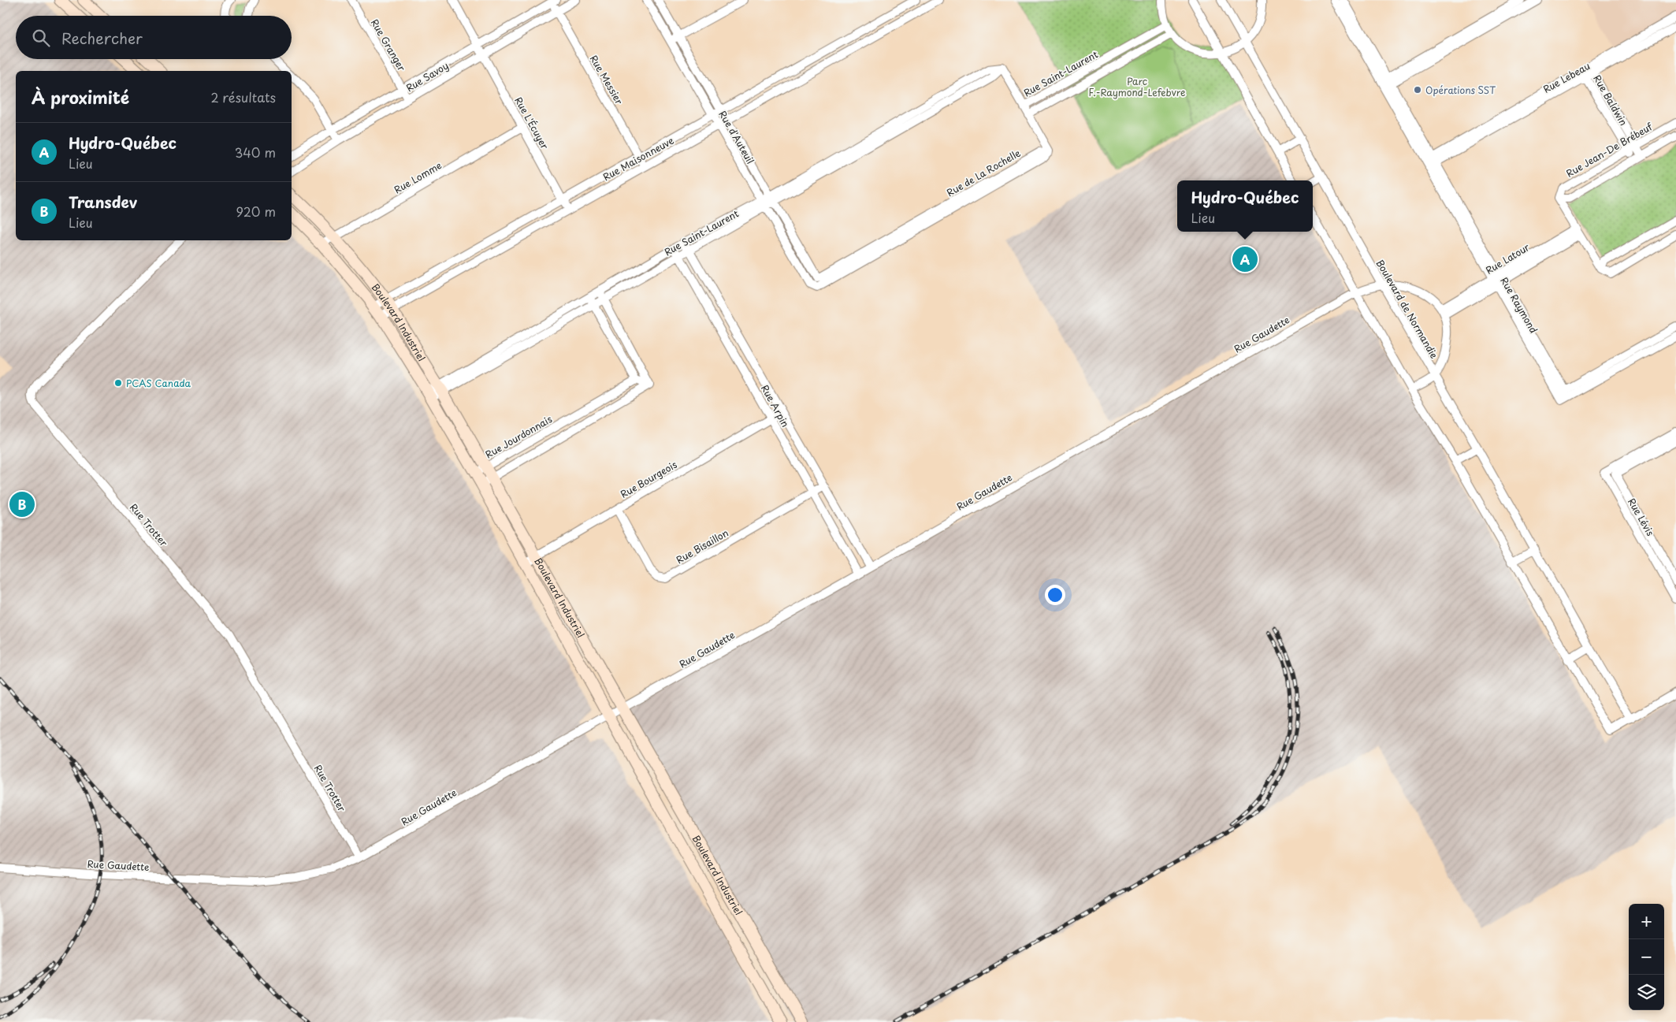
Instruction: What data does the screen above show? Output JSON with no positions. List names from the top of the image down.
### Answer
{
  "streets": {
    "street": [
      "Rue Granger",
      "Rue Saint-Laurent",
      "Rue Savoy",
      "Rue Lebeau",
      "Rue Messier",
      "Rue Baldwin",
      "Rue L'Écuyer",
      "Rue d'Auteuil",
      "Rue Jean-De Brébeuf",
      "Rue Maisonneuve",
      "Rue de La Rochelle",
      "Rue Lomme",
      "Rue Latour",
      "Rue Raymond",
      "Boulevard de Normandie",
      "Boulevard Industriel",
      "Rue Gaudette",
      "Rue Arpin",
      "Rue Jourdonnais",
      "Rue Bourgeois",
      "Rue Lévis",
      "Rue Trotter",
      "Rue Bisaillon"
    ]
  },
  "crossings": [
    ["Rue Granger", "Rue Savoy"],
    ["Rue Saint-Laurent", "Rue d'Auteuil"],
    ["Rue Saint-Laurent", "Boulevard Industriel"],
    ["Rue Saint-Laurent", "Rue Arpin"],
    ["Rue Savoy", "Rue Messier"],
    ["Rue Savoy", "Rue L'Écuyer"],
    ["Rue Lebeau", "Rue Baldwin"],
    ["Rue Lebeau", "Rue Raymond"],
    ["Rue Messier", "Rue Maisonneuve"],
    ["Rue Baldwin", "Rue Jean-De Brébeuf"],
    ["Rue L'Écuyer", "Rue Maisonneuve"],
    ["Rue L'Écuyer", "Rue Lomme"],
    ["Rue d'Auteuil", "Rue Maisonneuve"],
    ["Rue d'Auteuil", "Rue de La Rochelle"],
    ["Rue Maisonneuve", "Boulevard Industriel"],
    ["Rue Lomme", "Boulevard Industriel"],
    ["Rue Latour", "Rue Raymond"],
    ["Boulevard de Normandie", "Rue Gaudette"],
    ["Boulevard Industriel", "Rue Gaudette"],
    ["Boulevard Industriel", "Rue Jourdonnais"],
    ["Boulevard Industriel", "Rue Bourgeois"],
    ["Rue Gaudette", "Rue Arpin"],
    ["Rue Gaudette", "Rue Trotter"],
    ["Rue Arpin", "Rue Bourgeois"],
    ["Rue Arpin", "Rue Bisaillon"],
    ["Rue Bourgeois", "Rue Bisaillon"]
  ],
  "parks": ["Parc F.-Raymond-Lefebvre"],
  "places": ["Opérations SST", "PCAS Canada"],
  "page": {
    "search": "Rechercher",
    "heading": ["À proximité", "2 résultats"],
    "list": [
      {
        "mark": "A",
        "name": "Hydro-Québec",
        "note": "Lieu",
        "value": "340 m"
      },
      {
        "mark": "B",
        "name": "Transdev",
        "note": "Lieu",
        "value": "920 m"
      }
    ],
    "popup": ["Hydro-Québec", "Lieu"],
    "pins": ["A", "B"],
    "map_buttons": ["+", "−"]
  }
}
